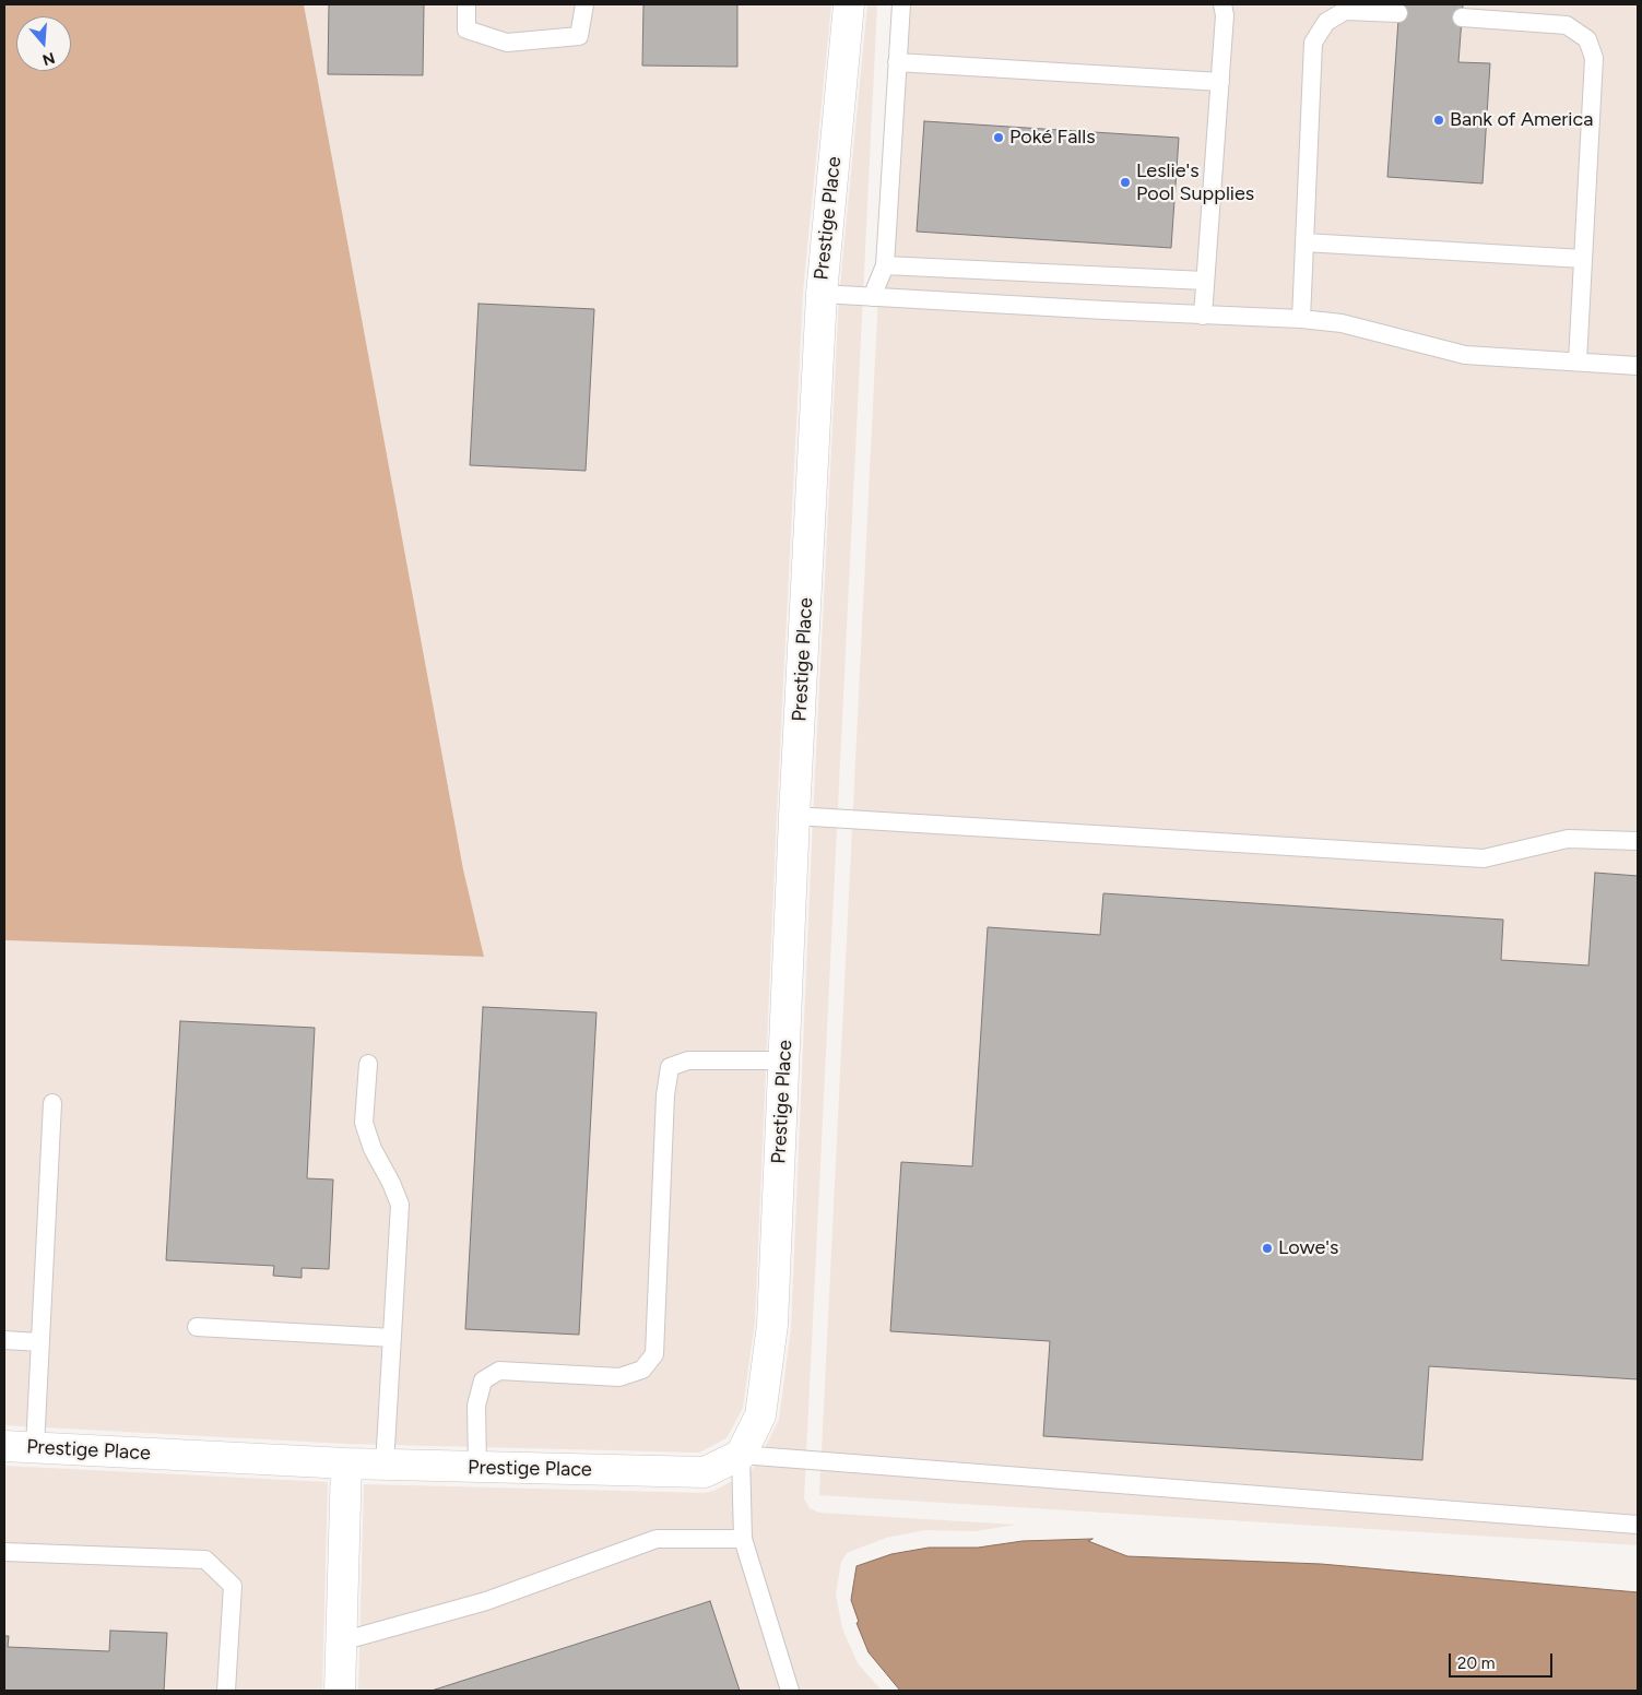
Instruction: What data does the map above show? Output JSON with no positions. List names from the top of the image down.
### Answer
{
  "streets": {
    "street": ["Prestige Place"]
  },
  "places": [
    "Bank of America",
    "Poké Falls",
    "Leslie's Pool Supplies",
    "Lowe's"
  ],
  "scale_bar": "20 m",
  "north": "bottom"
}
